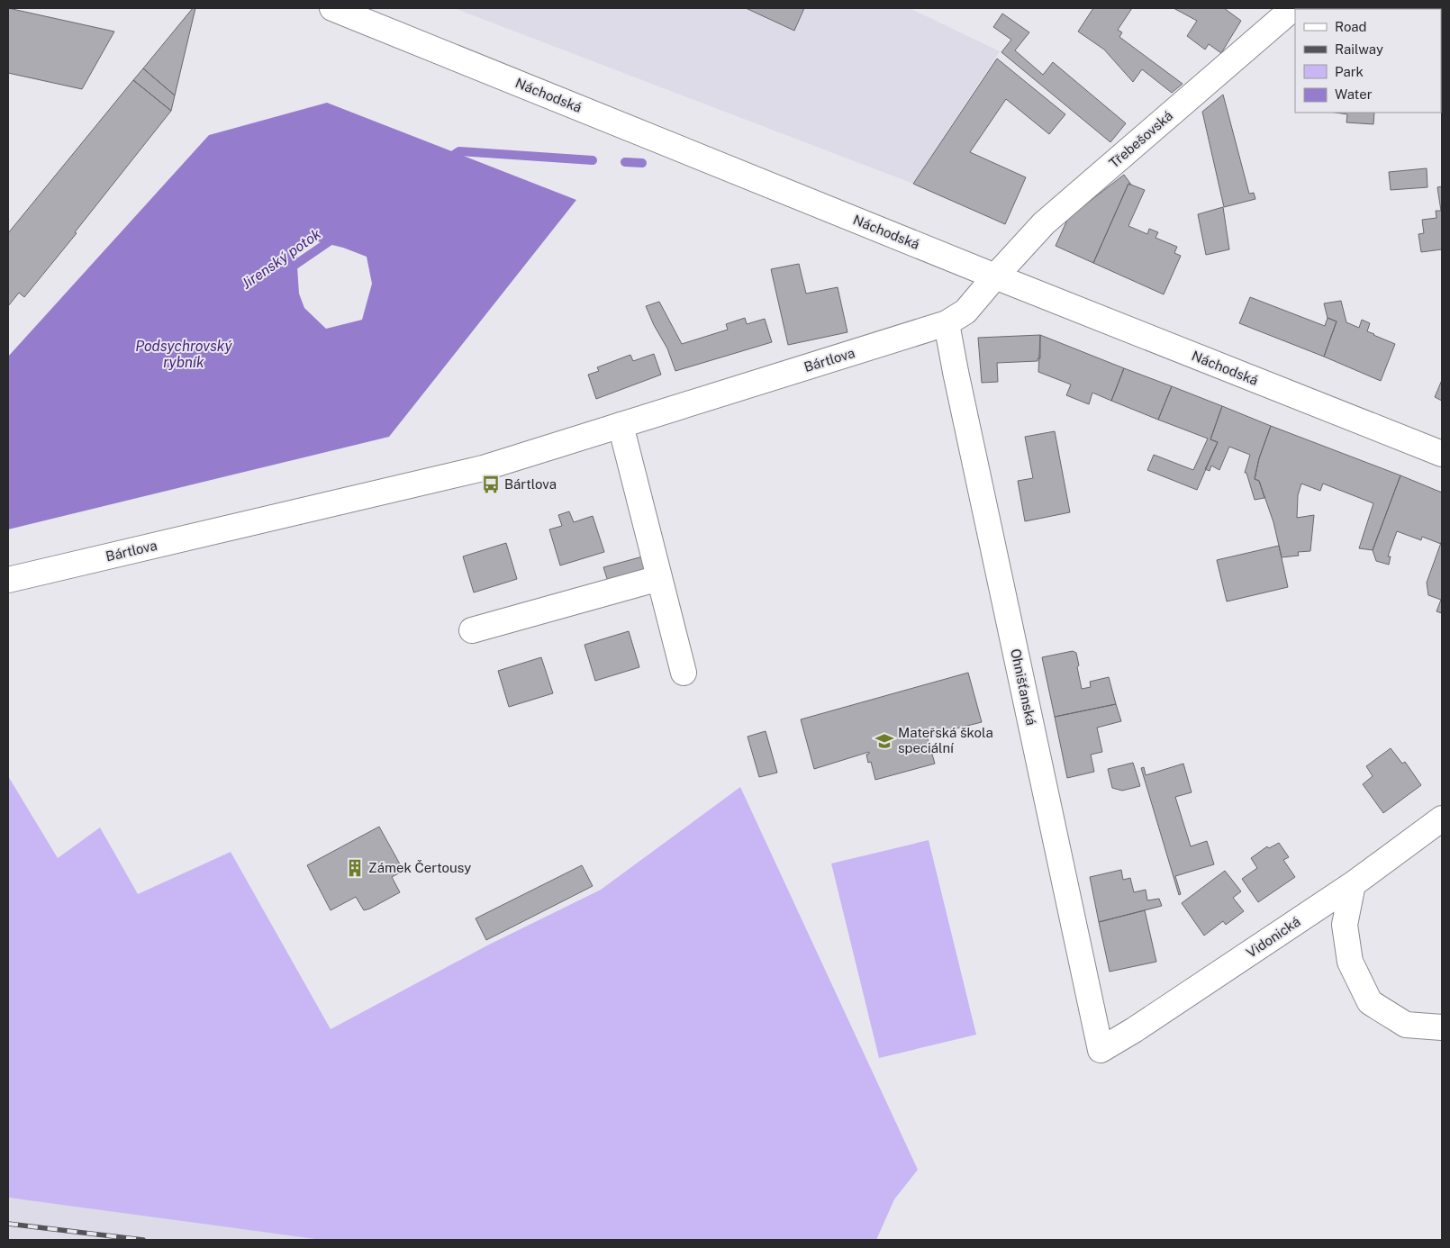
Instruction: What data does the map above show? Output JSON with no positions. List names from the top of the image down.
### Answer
{
  "streets": {
    "street": [
      "Náchodská",
      "Třebešovská",
      "Bártlova",
      "Ohnišťanská",
      "Vidonická"
    ]
  },
  "crossings": [
    ["Náchodská", "Třebešovská"],
    ["Náchodská", "Bártlova"],
    ["Třebešovská", "Bártlova"],
    ["Bártlova", "Ohnišťanská"],
    ["Ohnišťanská", "Vidonická"]
  ],
  "water": ["Jirenský potok", "Podsychrovský rybník"],
  "places": {
    "bus stop": ["Bártlova"],
    "school or university": ["Mateřská škola speciální"],
    "building": ["Zámek Čertousy"]
  },
  "legend": [
    "Road",
    "Railway",
    "Park",
    "Water"
  ]
}
